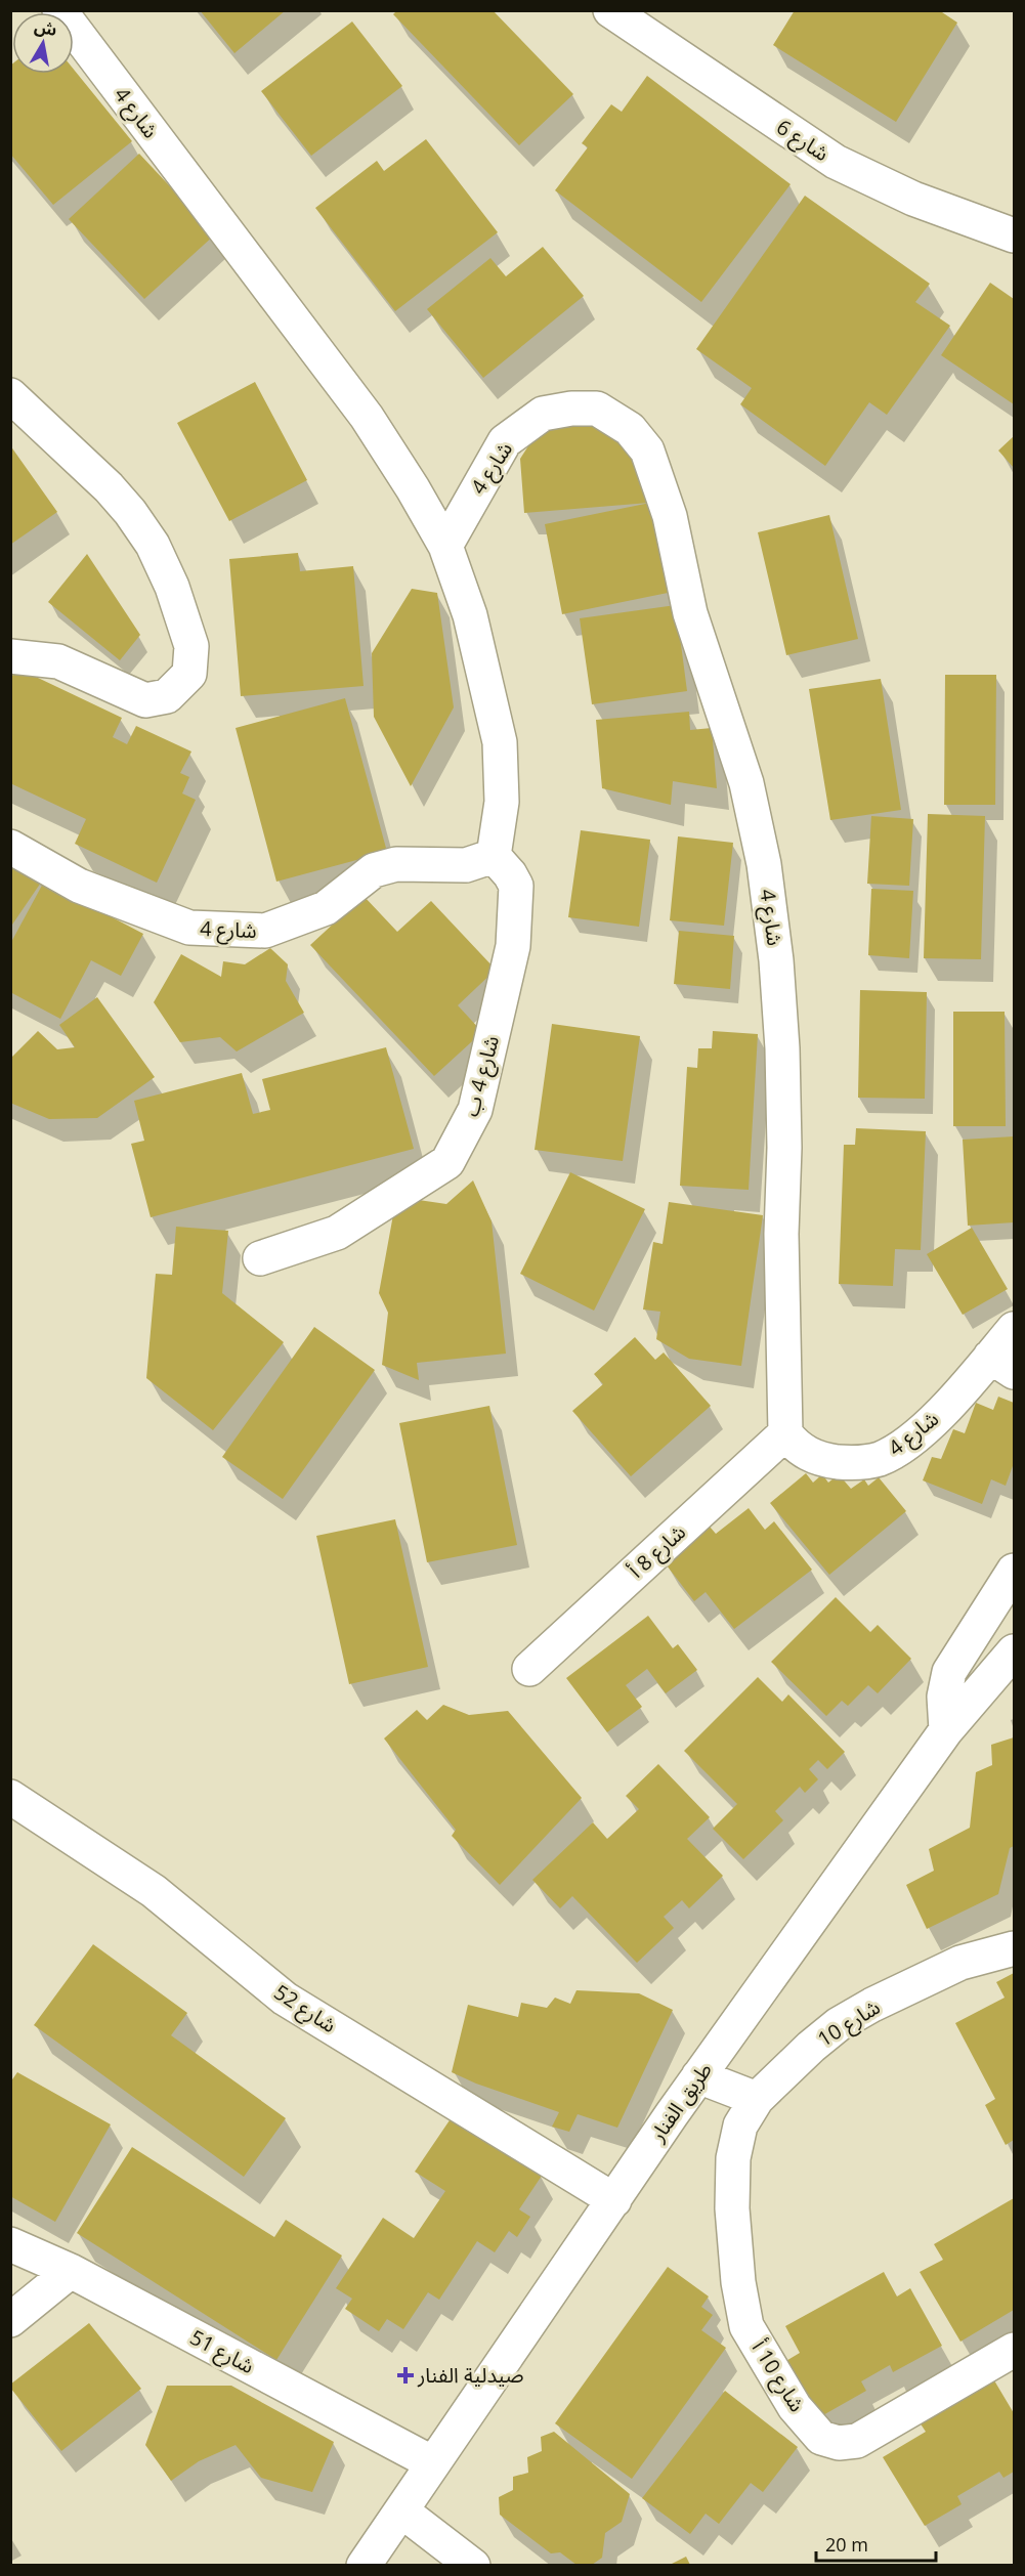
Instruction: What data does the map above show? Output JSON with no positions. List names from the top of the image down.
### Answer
{
  "streets": {
    "street": [
      "شارع 4",
      "شارع 6",
      "شارع 4 ب",
      "شارع 8 أ",
      "شارع 52",
      "شارع 10",
      "طريق الفنار",
      "شارع 51",
      "شارع 10 أ"
    ]
  },
  "crossings": [
    ["شارع 4", "شارع 4 ب"],
    ["شارع 4", "شارع 8 أ"],
    ["شارع 52", "طريق الفنار"],
    ["شارع 10", "شارع 10 أ"],
    ["طريق الفنار", "شارع 51"]
  ],
  "places": {
    "health": ["صيدلية الفنار"]
  },
  "scale_bar": "20 m",
  "north": "top"
}
